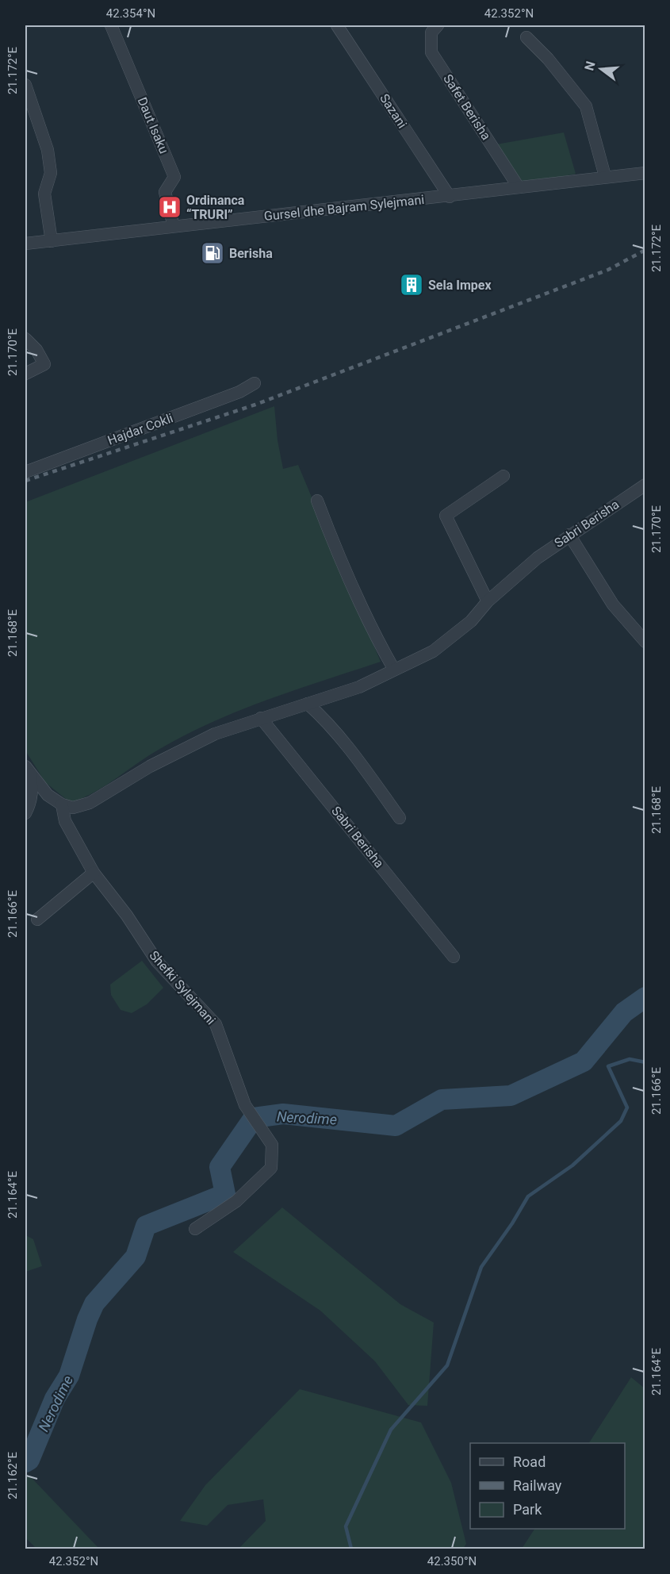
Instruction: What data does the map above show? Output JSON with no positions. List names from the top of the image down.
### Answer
{
  "streets": {
    "street": [
      "Safet Berisha",
      "Sazani",
      "Daut Isaku",
      "Gursel dhe Bajram Sylejmani",
      "Hajdar Cokli",
      "Sabri Berisha",
      "Shefki Sylejmani"
    ]
  },
  "crossings": [
    ["Safet Berisha", "Gursel dhe Bajram Sylejmani"],
    ["Sazani", "Gursel dhe Bajram Sylejmani"],
    ["Daut Isaku", "Gursel dhe Bajram Sylejmani"],
    ["Sabri Berisha", "Shefki Sylejmani"]
  ],
  "water": ["Nerodime"],
  "places": {
    "hospital": ["Ordinanca “TRURI”"],
    "fuel station": ["Berisha"],
    "building": ["Sela Impex"]
  },
  "legend": ["Road", "Railway", "Park"],
  "north": "left",
  "coordinates": [
    "42.354°N",
    "42.352°N",
    "21.172°E",
    "21.170°E",
    "21.168°E",
    "21.166°E",
    "21.164°E",
    "21.162°E",
    "42.350°N"
  ]
}
